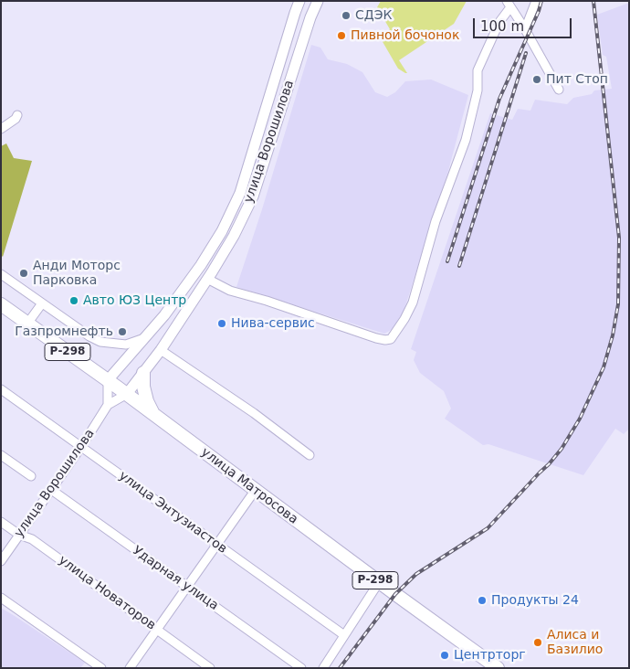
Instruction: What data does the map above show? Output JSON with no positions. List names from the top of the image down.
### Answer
{
  "streets": {
    "highway": ["Р-298", "улица Матросова"],
    "main road": ["улица Ворошилова"],
    "street": ["улица Энтузиастов", "Ударная улица", "улица Новаторов"]
  },
  "crossings": [
    ["улица Ворошилова", "улица Матросова"],
    ["улица Ворошилова", "улица Энтузиастов"],
    ["улица Ворошилова", "Ударная улица"],
    ["улица Ворошилова", "улица Новаторов"]
  ],
  "places": [
    "СДЭК",
    "Пивной бочонок",
    "Пит Стоп",
    "Анди Моторс Парковка",
    "Авто ЮЗ Центр",
    "Нива-сервис",
    "Газпромнефть",
    "Продукты 24",
    "Алиса и Базилио",
    "Центрторг"
  ],
  "scale_bar": "100 m"
}
